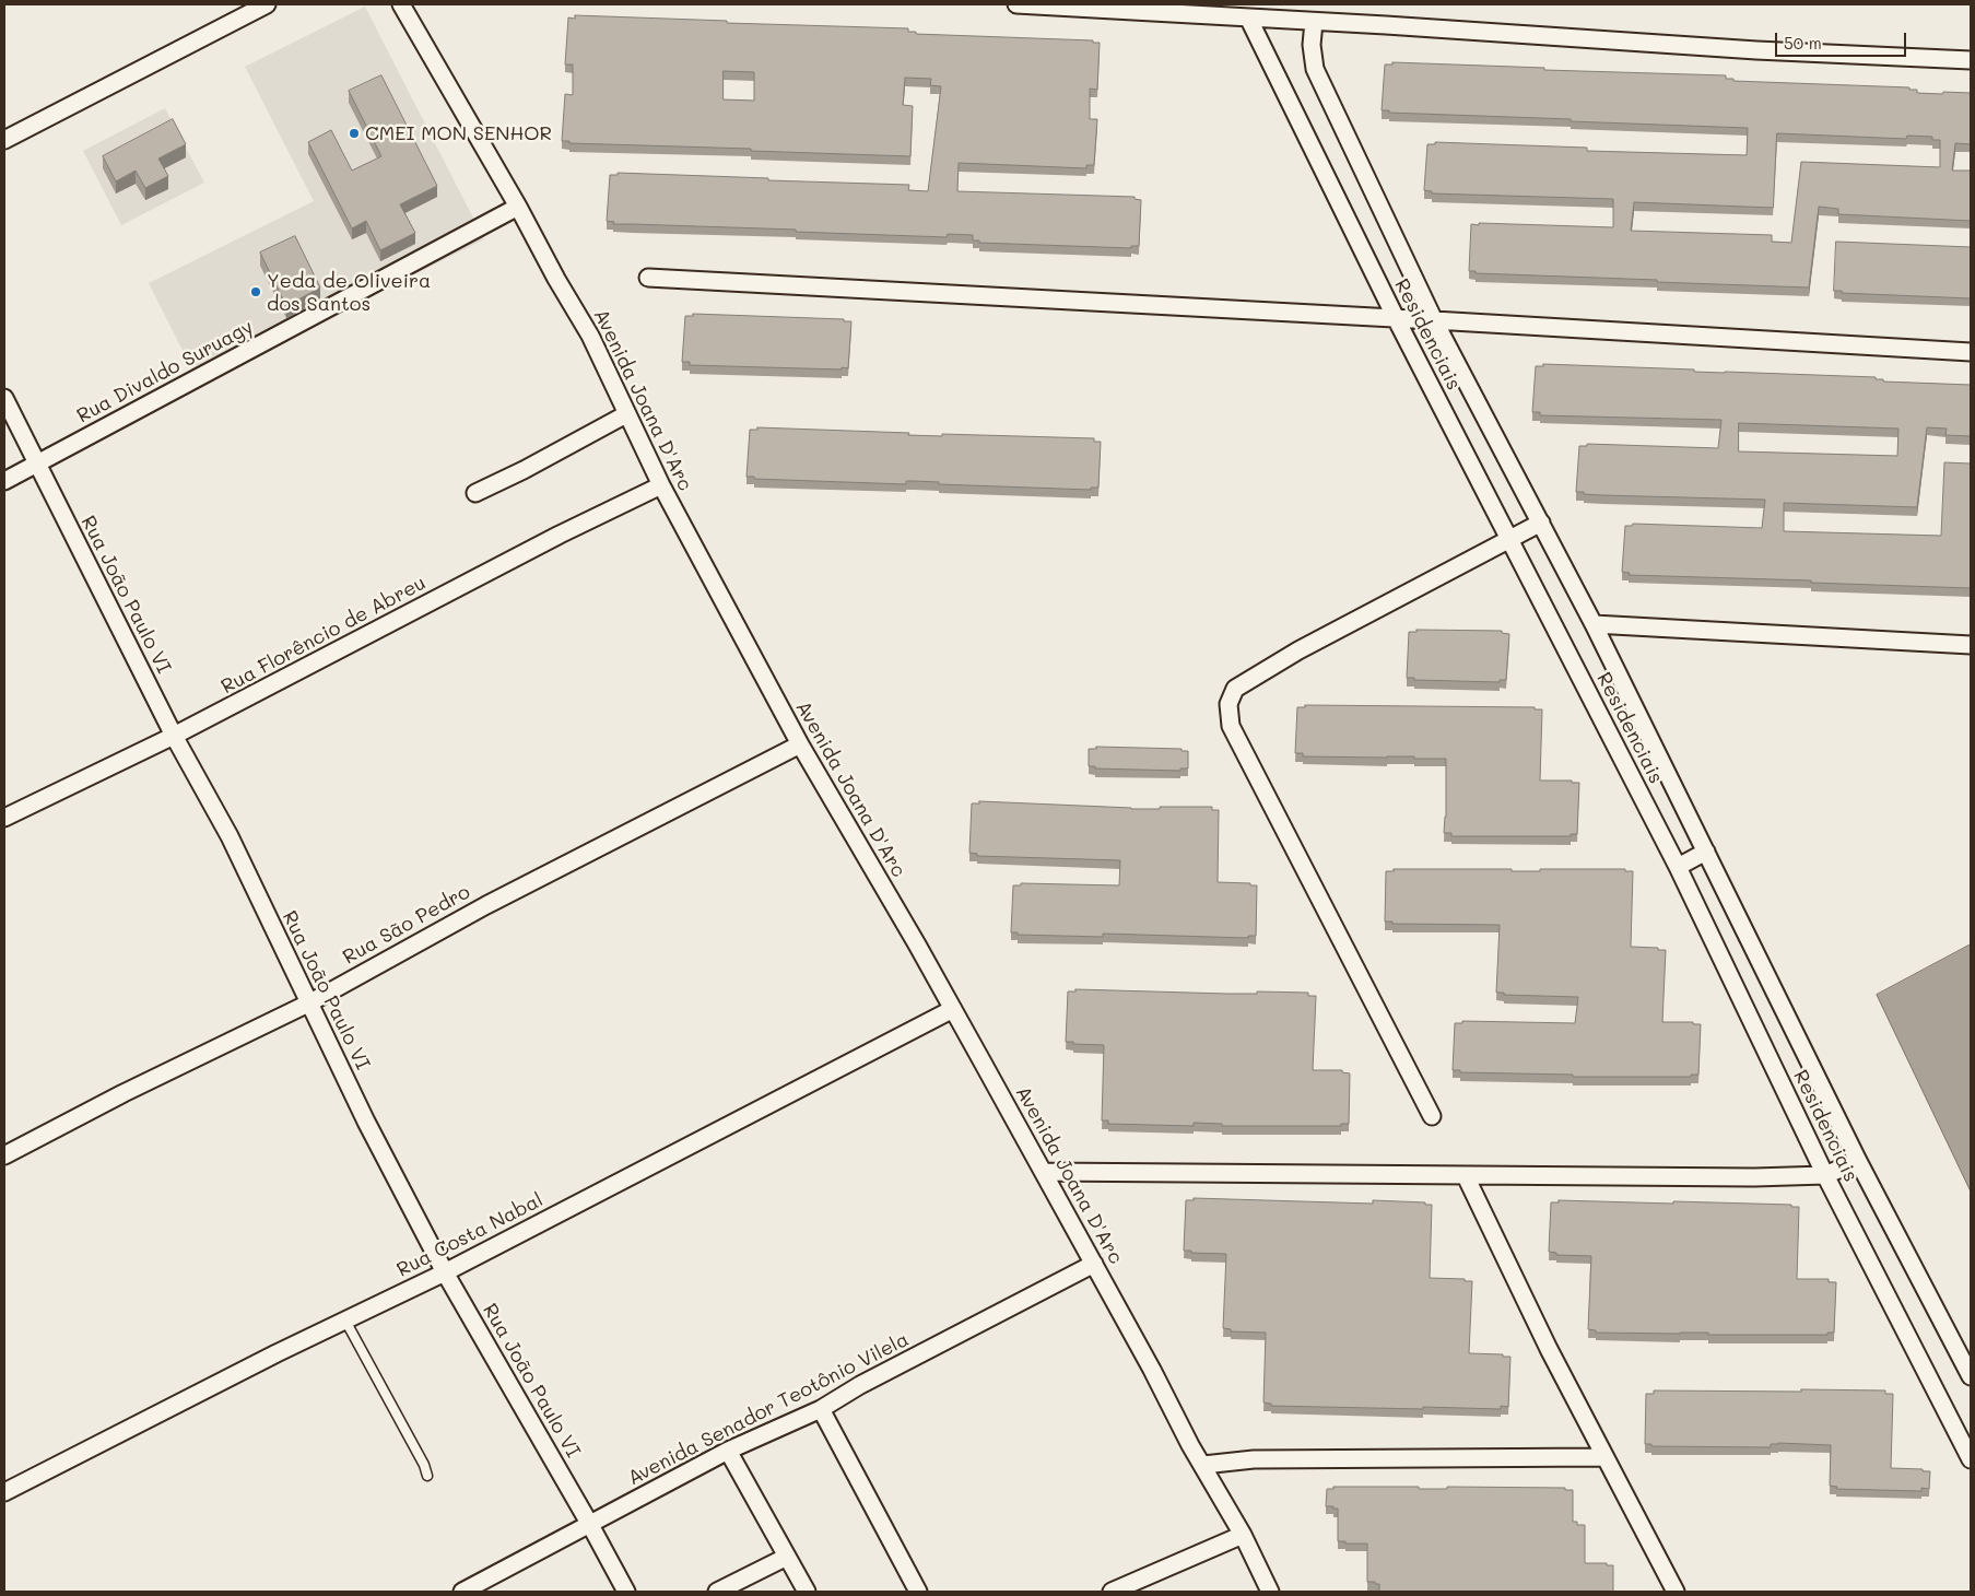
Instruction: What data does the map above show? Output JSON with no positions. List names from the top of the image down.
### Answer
{
  "streets": {
    "street": [
      "Residenciais",
      "Rua Divaldo Suruagy",
      "Avenida Joana D'Arc",
      "Rua João Paulo VI",
      "Rua Florêncio de Abreu",
      "Rua São Pedro",
      "Rua Costa Nabal",
      "Avenida Senador Teotônio Vilela"
    ]
  },
  "crossings": [
    ["Rua Divaldo Suruagy", "Avenida Joana D'Arc"],
    ["Rua Divaldo Suruagy", "Rua João Paulo VI"],
    ["Avenida Joana D'Arc", "Rua Florêncio de Abreu"],
    ["Avenida Joana D'Arc", "Rua São Pedro"],
    ["Avenida Joana D'Arc", "Rua Costa Nabal"],
    ["Avenida Joana D'Arc", "Avenida Senador Teotônio Vilela"],
    ["Rua João Paulo VI", "Rua Florêncio de Abreu"],
    ["Rua João Paulo VI", "Rua São Pedro"],
    ["Rua João Paulo VI", "Rua Costa Nabal"],
    ["Rua João Paulo VI", "Avenida Senador Teotônio Vilela"]
  ],
  "places": ["CMEI MON SENHOR", "Yeda de Oliveira dos Santos"],
  "scale_bar": "50 m"
}
